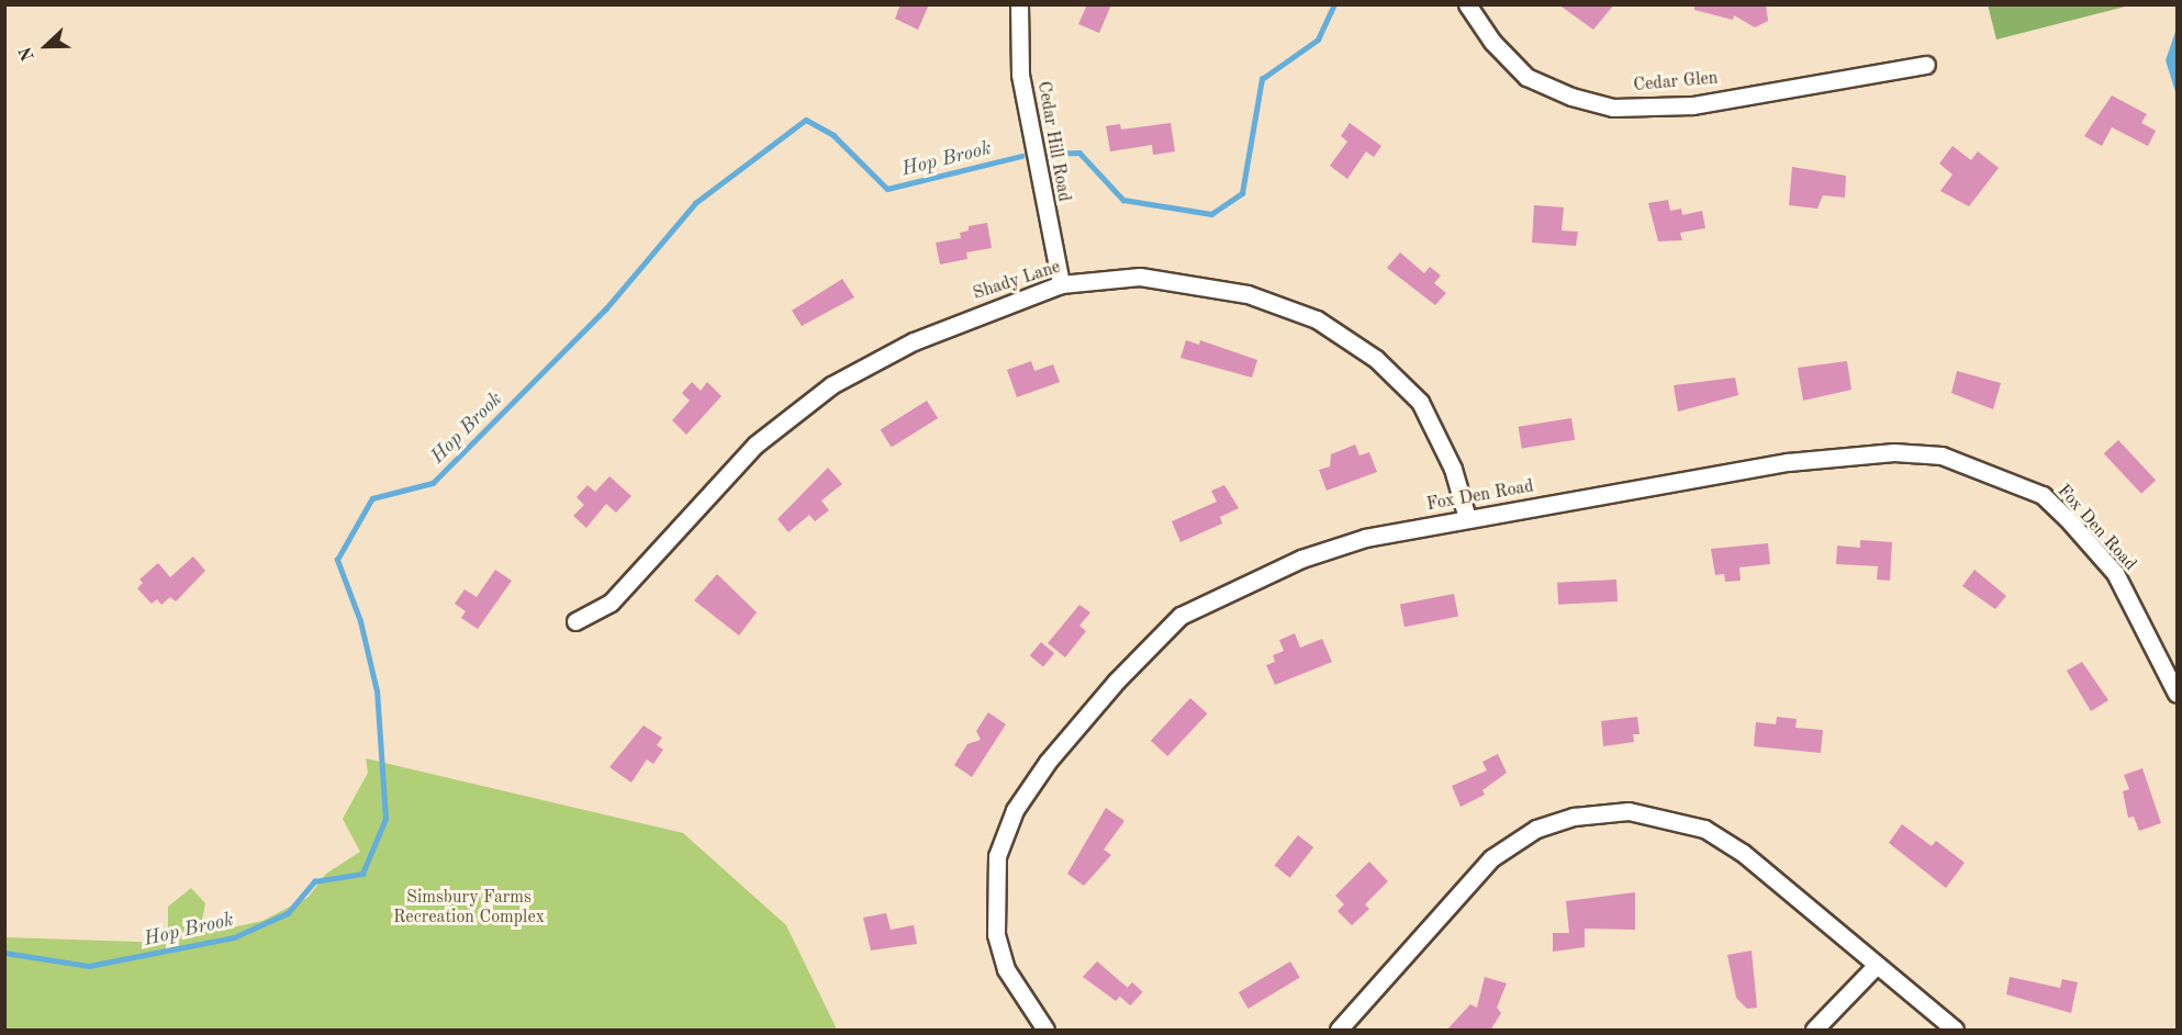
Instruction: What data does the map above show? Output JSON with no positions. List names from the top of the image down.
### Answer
{
  "streets": {
    "street": [
      "Cedar Glen",
      "Cedar Hill Road",
      "Shady Lane",
      "Fox Den Road"
    ]
  },
  "crossings": [
    ["Cedar Hill Road", "Shady Lane"],
    ["Shady Lane", "Fox Den Road"]
  ],
  "water": ["Hop Brook"],
  "parks": ["Simsbury Farms Recreation Complex"],
  "north": "left"
}
